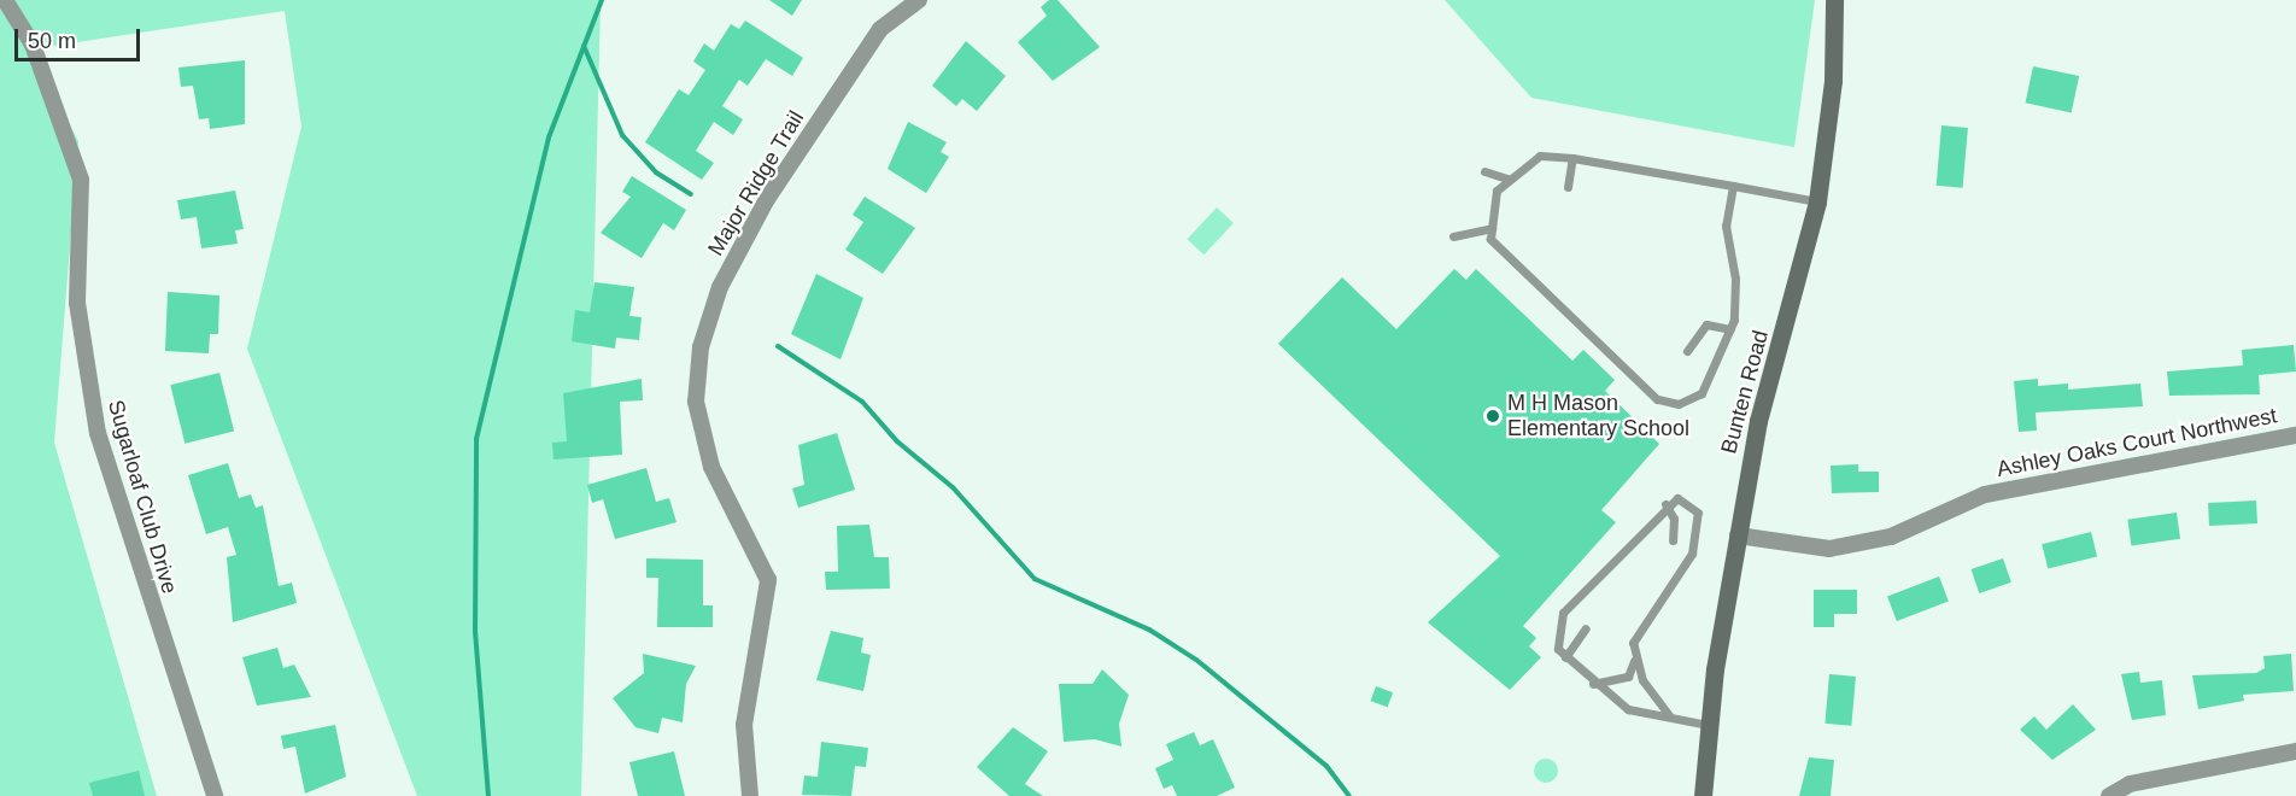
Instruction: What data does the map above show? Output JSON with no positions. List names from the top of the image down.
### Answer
{
  "streets": {
    "street": [
      "Major Ridge Trail",
      "Bunten Road",
      "Ashley Oaks Court Northwest",
      "Sugarloaf Club Drive"
    ]
  },
  "crossings": [
    ["Bunten Road", "Ashley Oaks Court Northwest"]
  ],
  "places": ["M H Mason Elementary School"],
  "scale_bar": "50 m"
}
